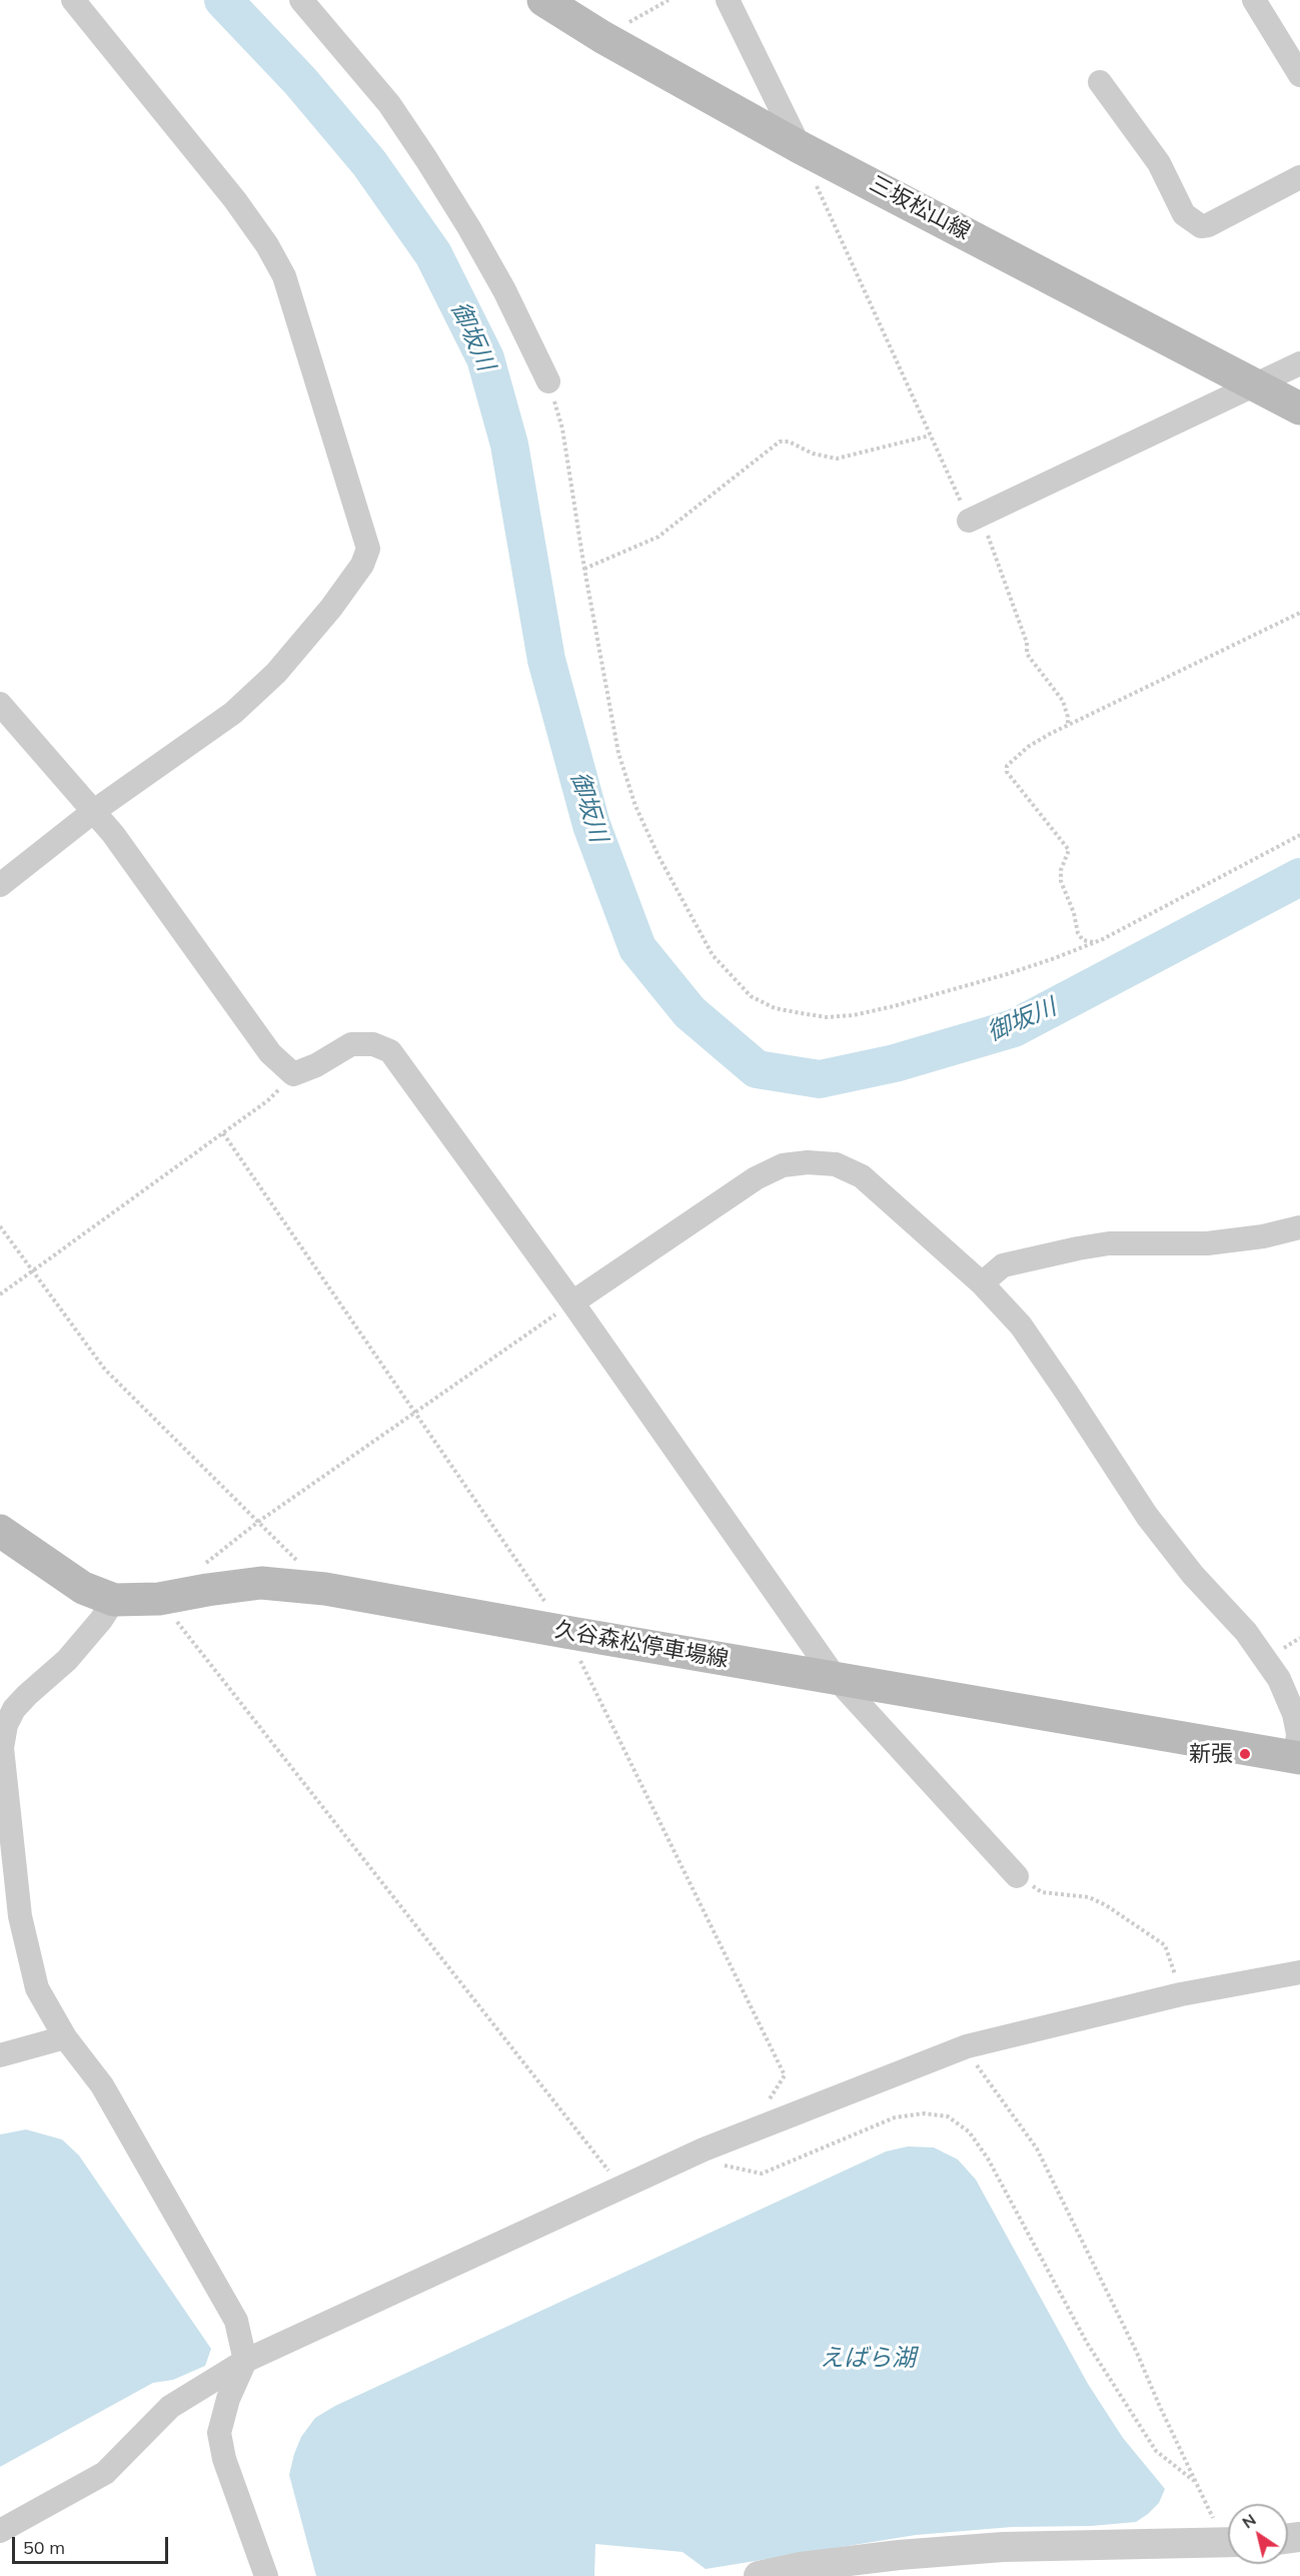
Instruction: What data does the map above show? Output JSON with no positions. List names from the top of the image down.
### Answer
{
  "streets": {
    "main road": ["三坂松山線", "久谷森松停車場線"]
  },
  "water": ["御坂川", "えばら湖"],
  "places": ["新張"],
  "scale_bar": "50 m",
  "north": "top left"
}
